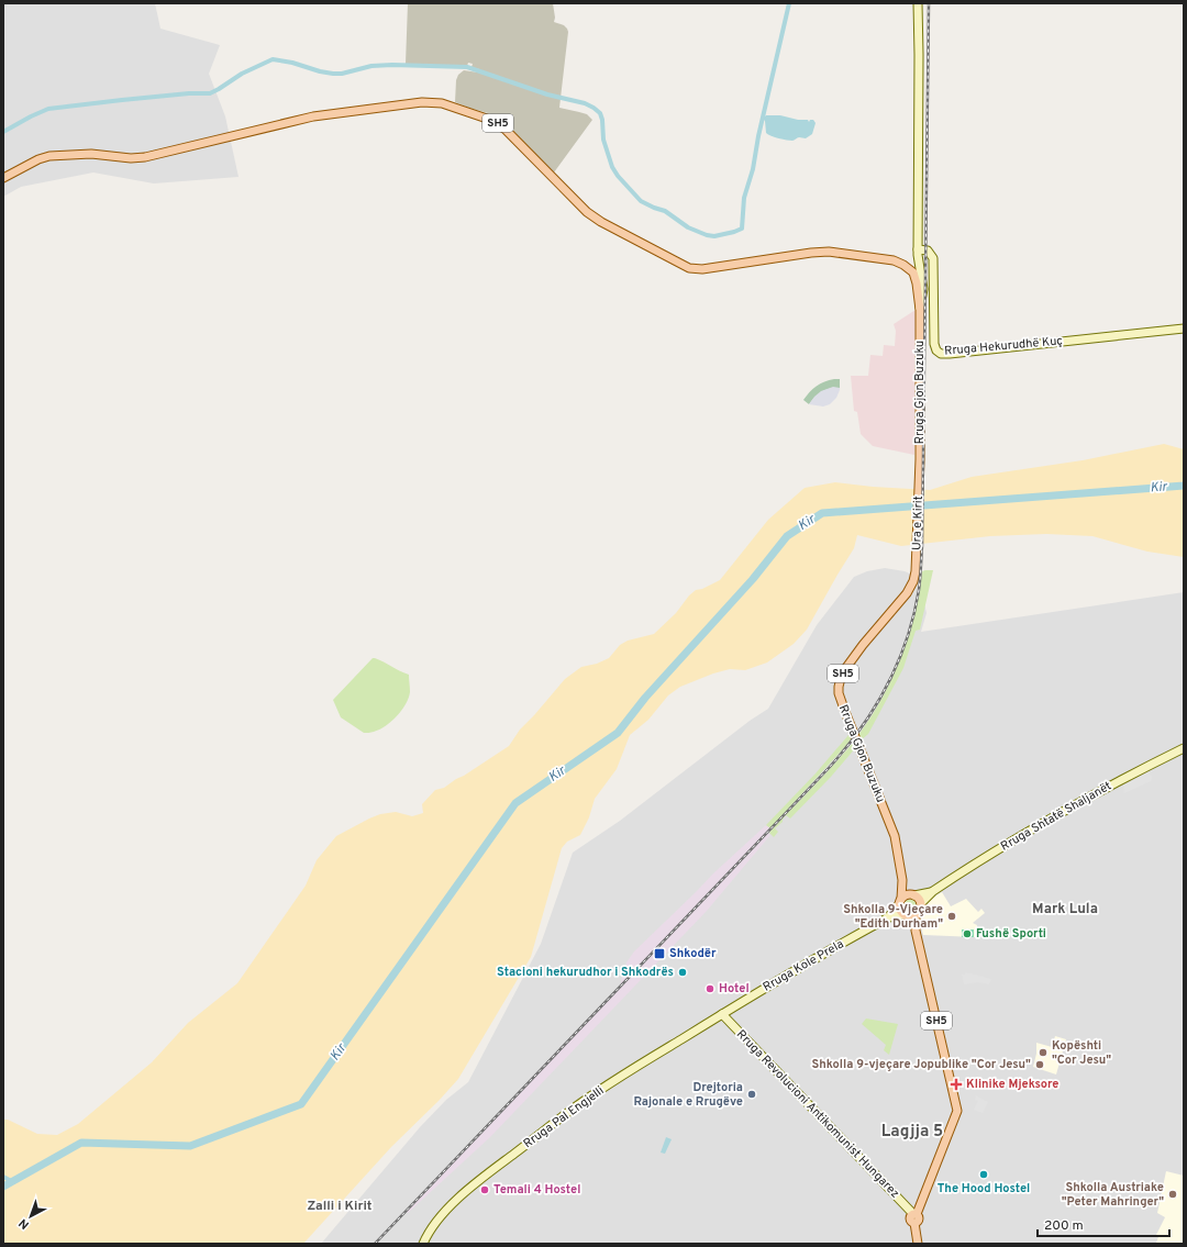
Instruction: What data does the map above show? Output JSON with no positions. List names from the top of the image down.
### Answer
{
  "streets": {
    "main road": ["SH5", "Rruga Gjon Buzuku", "Ura e Kirit"],
    "street": [
      "Rruga Hekurudhë Kuç",
      "Rruga Shtatë Shaljanët",
      "Rruga Kole Prela",
      "Rruga Revolucioni Antikomunist Hungarez",
      "Rruga Pal Engjelli"
    ]
  },
  "crossings": [
    ["SH5", "Rruga Gjon Buzuku"],
    ["SH5", "Rruga Shtatë Shaljanët"],
    ["SH5", "Rruga Kole Prela"],
    ["SH5", "Rruga Revolucioni Antikomunist Hungarez"],
    ["Rruga Gjon Buzuku", "Ura e Kirit"],
    ["Rruga Gjon Buzuku", "Rruga Shtatë Shaljanët"],
    ["Rruga Gjon Buzuku", "Rruga Kole Prela"],
    ["Rruga Shtatë Shaljanët", "Rruga Kole Prela"],
    ["Rruga Kole Prela", "Rruga Revolucioni Antikomunist Hungarez"],
    ["Rruga Kole Prela", "Rruga Pal Engjelli"],
    ["Rruga Revolucioni Antikomunist Hungarez", "Rruga Pal Engjelli"]
  ],
  "districts": ["Mark Lula", "Lagjja 5", "Zalli i Kirit"],
  "water": ["Kir"],
  "places": {
    "other": [
      "Shkolla 9-Vjeçare \"Edith Durham\"",
      "Fushë Sporti",
      "Stacioni hekurudhor i Shkodrës",
      "Hotel",
      "Kopështi \"Cor Jesu\"",
      "Shkolla 9-vjeçare Jopublike \"Cor Jesu\"",
      "Drejtoria Rajonale e Rrugëve",
      "The Hood Hostel",
      "Temali 4 Hostel",
      "Shkolla Austriake \"Peter Mahringer\""
    ],
    "transit": ["Shkodër"],
    "health": ["Klinike Mjeksore"]
  },
  "scale_bar": "200 m",
  "north": "bottom left"
}
